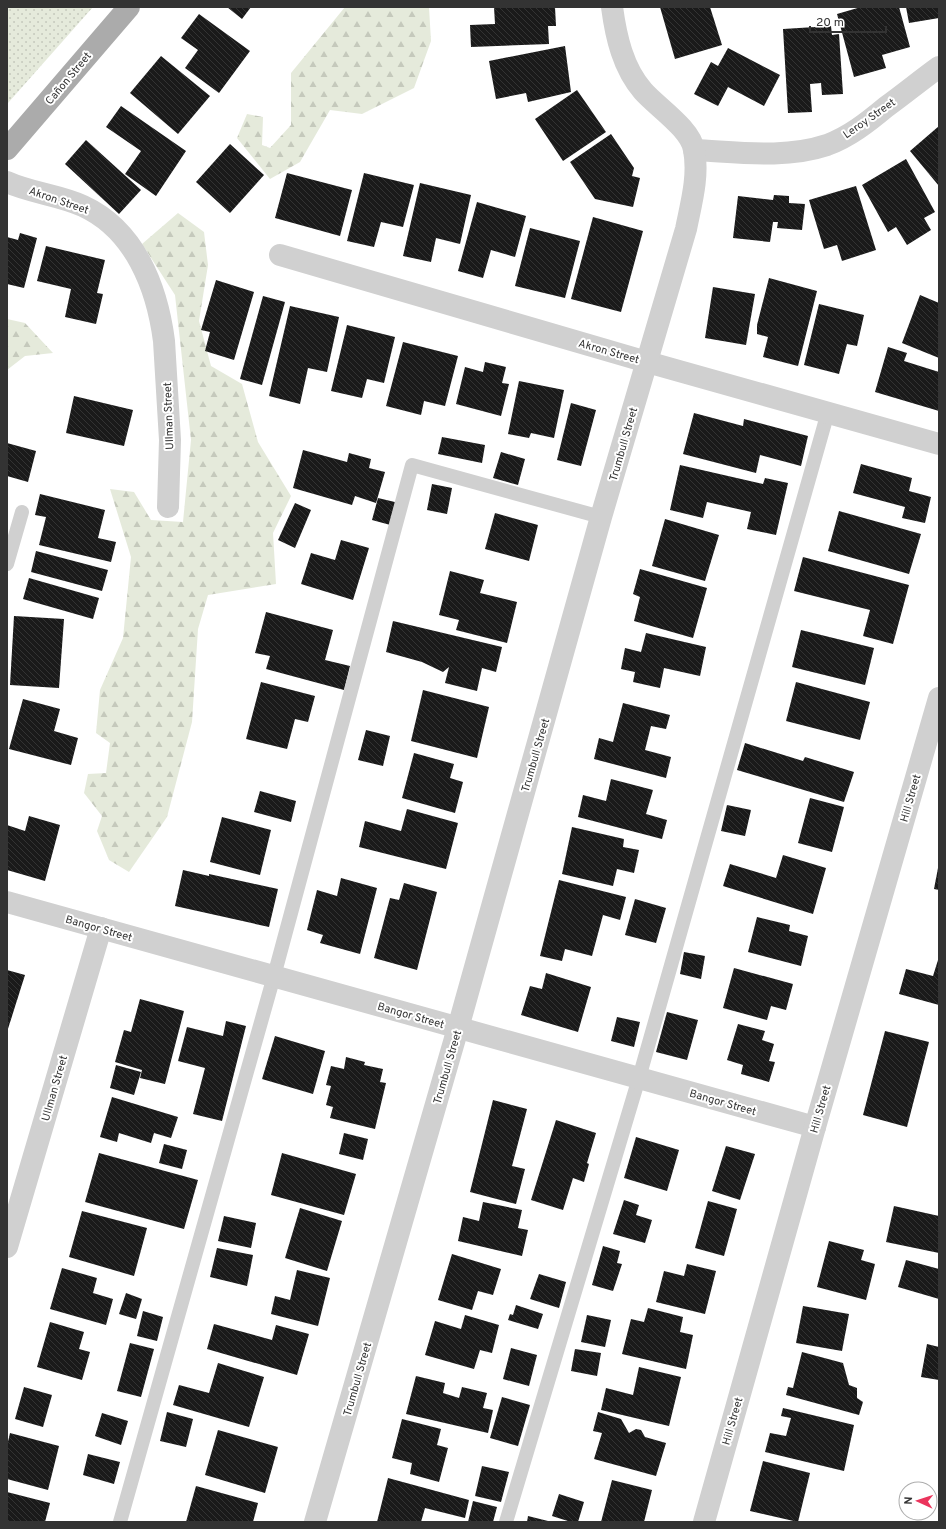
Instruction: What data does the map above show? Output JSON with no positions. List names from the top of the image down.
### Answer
{
  "streets": {
    "main road": ["Cañon Street"],
    "street": [
      "Leroy Street",
      "Akron Street",
      "Ullman Street",
      "Trumbull Street",
      "Hill Street",
      "Bangor Street"
    ]
  },
  "crossings": [
    ["Leroy Street", "Trumbull Street"],
    ["Akron Street", "Ullman Street"],
    ["Akron Street", "Trumbull Street"],
    ["Ullman Street", "Bangor Street"],
    ["Trumbull Street", "Bangor Street"],
    ["Hill Street", "Bangor Street"]
  ],
  "scale_bar": "20 m",
  "north": "left"
}
